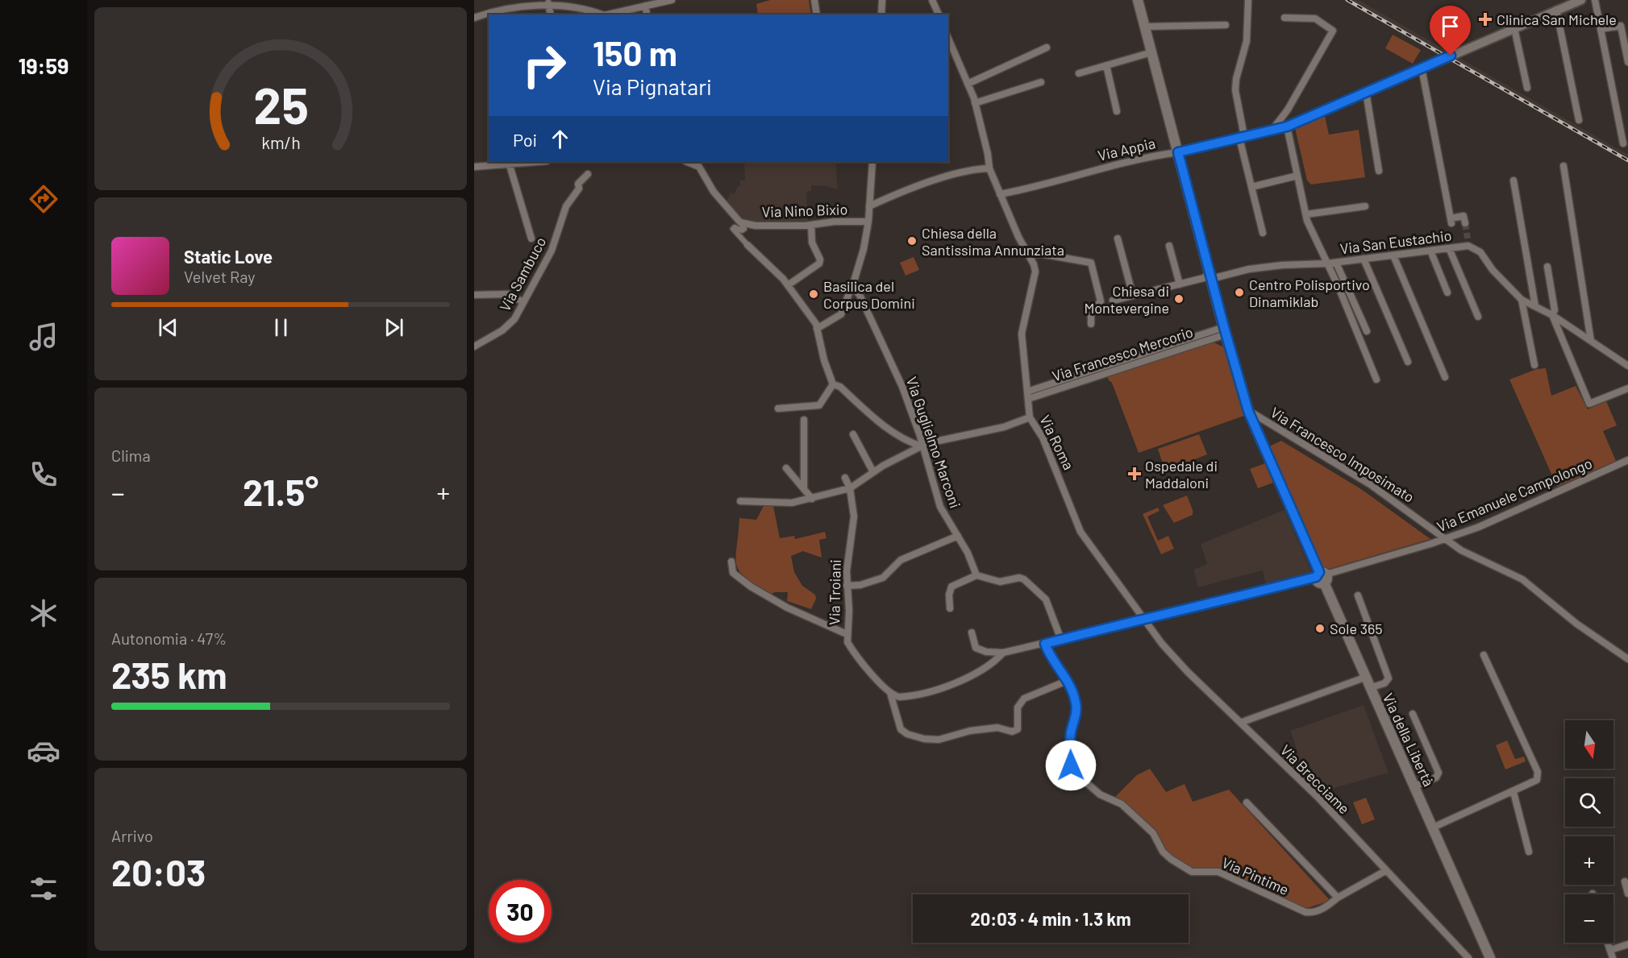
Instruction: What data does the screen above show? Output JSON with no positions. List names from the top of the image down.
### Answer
{
  "streets": {
    "main road": ["Via della Libertà"],
    "street": [
      "Via Appia",
      "Via Nino Bixio",
      "Via San Eustachio",
      "Via Sambuco",
      "Via Francesco Mercorio",
      "Via Guglielmo Marconi",
      "Via Roma",
      "Via Francesco Imposimato",
      "Via Emanuele Campolongo",
      "Via Troiani",
      "Via Brecciame",
      "Via Pintime"
    ]
  },
  "crossings": [
    ["Via Appia", "Via San Eustachio"],
    ["Via Appia", "Via Roma"],
    ["Via Appia", "Via della Libertà"],
    ["Via Francesco Mercorio", "Via Roma"],
    ["Via Francesco Mercorio", "Via della Libertà"],
    ["Via Roma", "Via Emanuele Campolongo"],
    ["Via Roma", "Via Brecciame"],
    ["Via Francesco Imposimato", "Via Emanuele Campolongo"],
    ["Via Francesco Imposimato", "Via della Libertà"],
    ["Via Emanuele Campolongo", "Via della Libertà"],
    ["Via Emanuele Campolongo", "Via Brecciame"],
    ["Via Emanuele Campolongo", "Via Pintime"],
    ["Via Brecciame", "Via Pintime"]
  ],
  "places": {
    "health": ["Clinica San Michele", "Ospedale di Maddaloni"],
    "other": [
      "Chiesa della Santissima Annunziata",
      "Centro Polisportivo Dinamiklab",
      "Basilica del Corpus Domini",
      "Chiesa di Montevergine",
      "Sole 365"
    ]
  },
  "north": "bottom",
  "page": {
    "tabs": "19:59",
    "turn": ["150 m", "Via Pignatari"],
    "then": "Poi",
    "song": ["Static Love", "Velvet Ray"],
    "tile": [
      "Clima",
      ["Autonomia · 47%", "235 km"],
      ["Arrivo", "20:03"]
    ],
    "heat": ["−", "21.5°", "+"],
    "map_buttons": ["+", "−"],
    "limit": "30",
    "trip": "20:03 · 4 min · 1.3 km",
    "gauge": ["25", "km/h"]
  }
}
